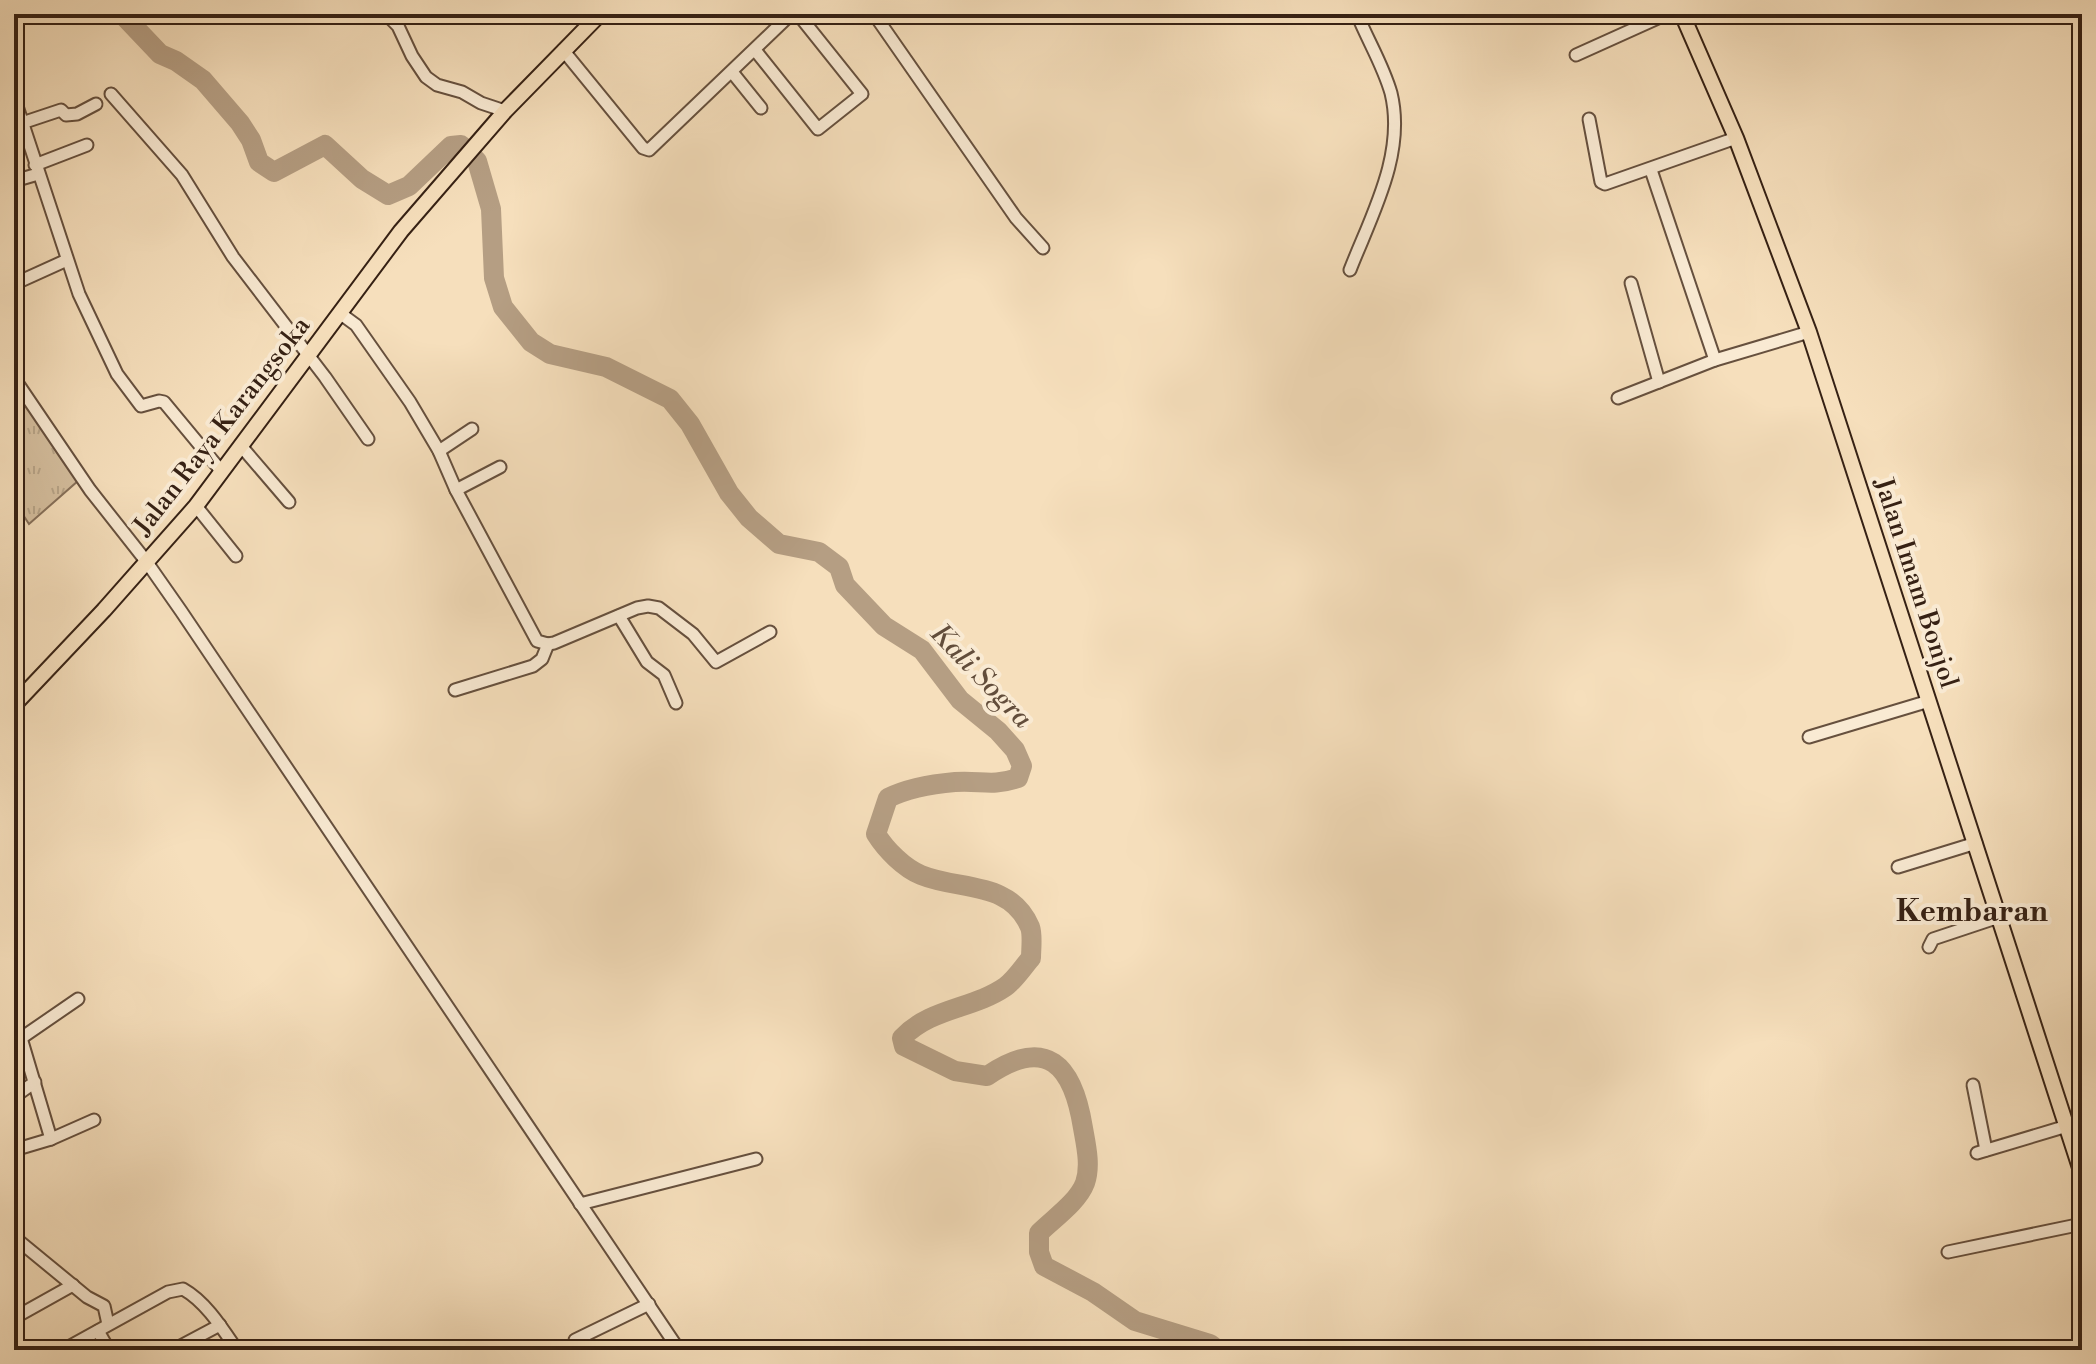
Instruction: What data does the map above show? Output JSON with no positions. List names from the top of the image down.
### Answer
{
  "streets": {
    "main road": ["Jalan Raya Karangsoka", "Jalan Imam Bonjol"]
  },
  "districts": ["Kembaran"],
  "water": ["Kali Sogra"]
}
